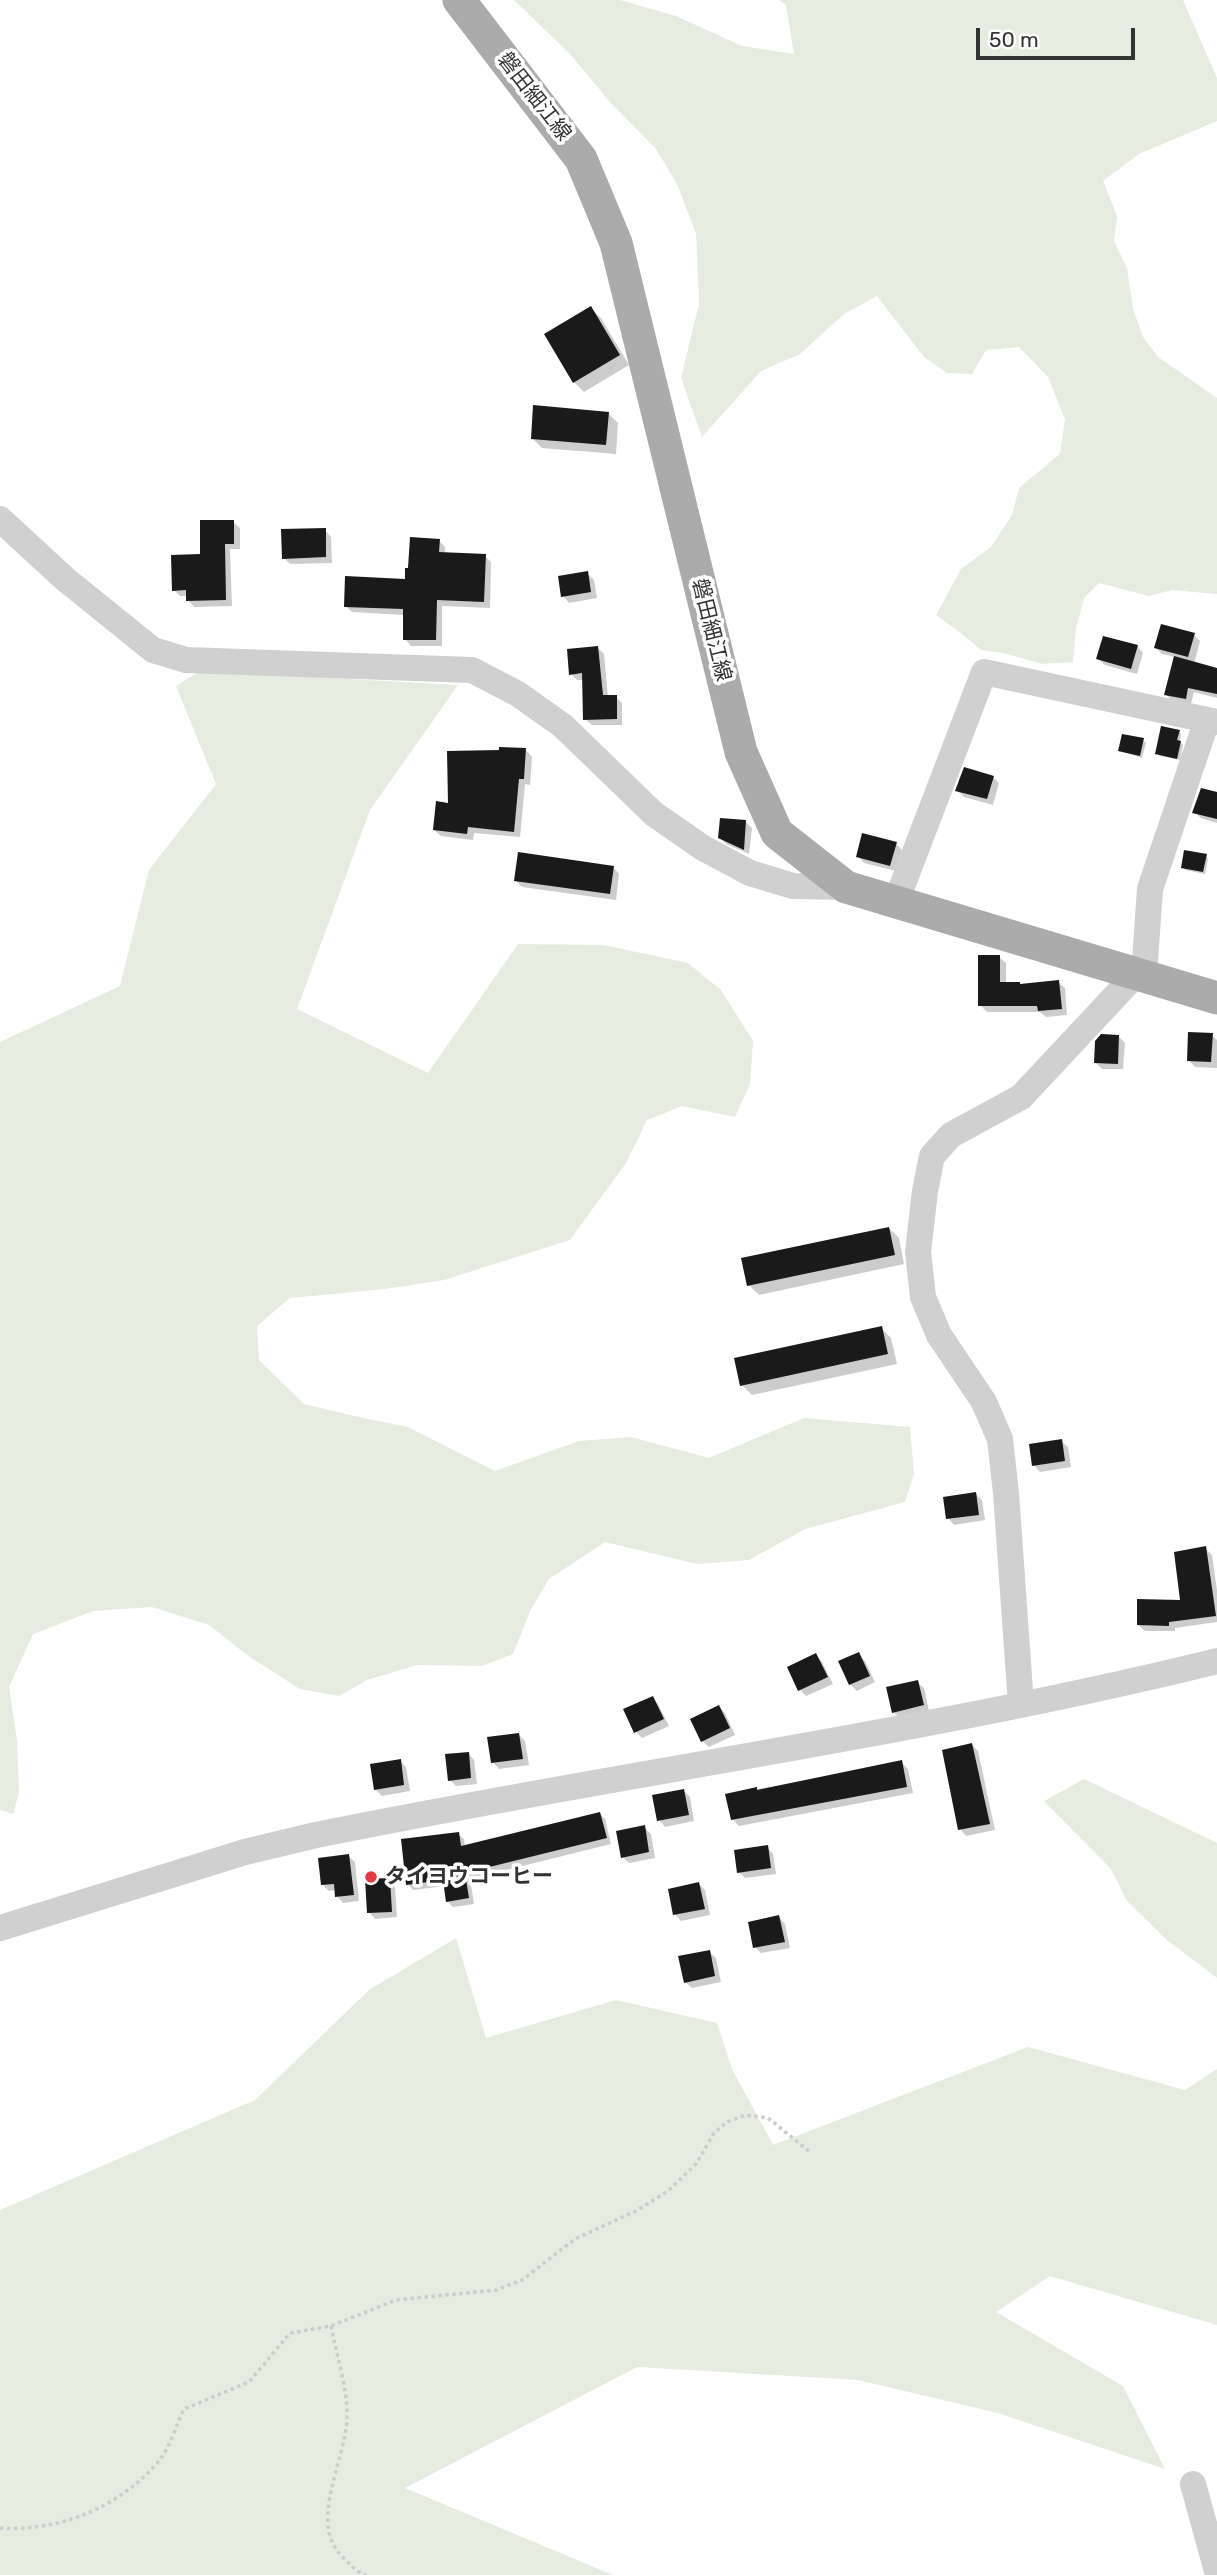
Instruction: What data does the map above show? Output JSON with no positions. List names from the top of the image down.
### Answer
{
  "streets": {
    "main road": ["磐田細江線"]
  },
  "places": ["タイヨウコーヒー"],
  "scale_bar": "50 m"
}
